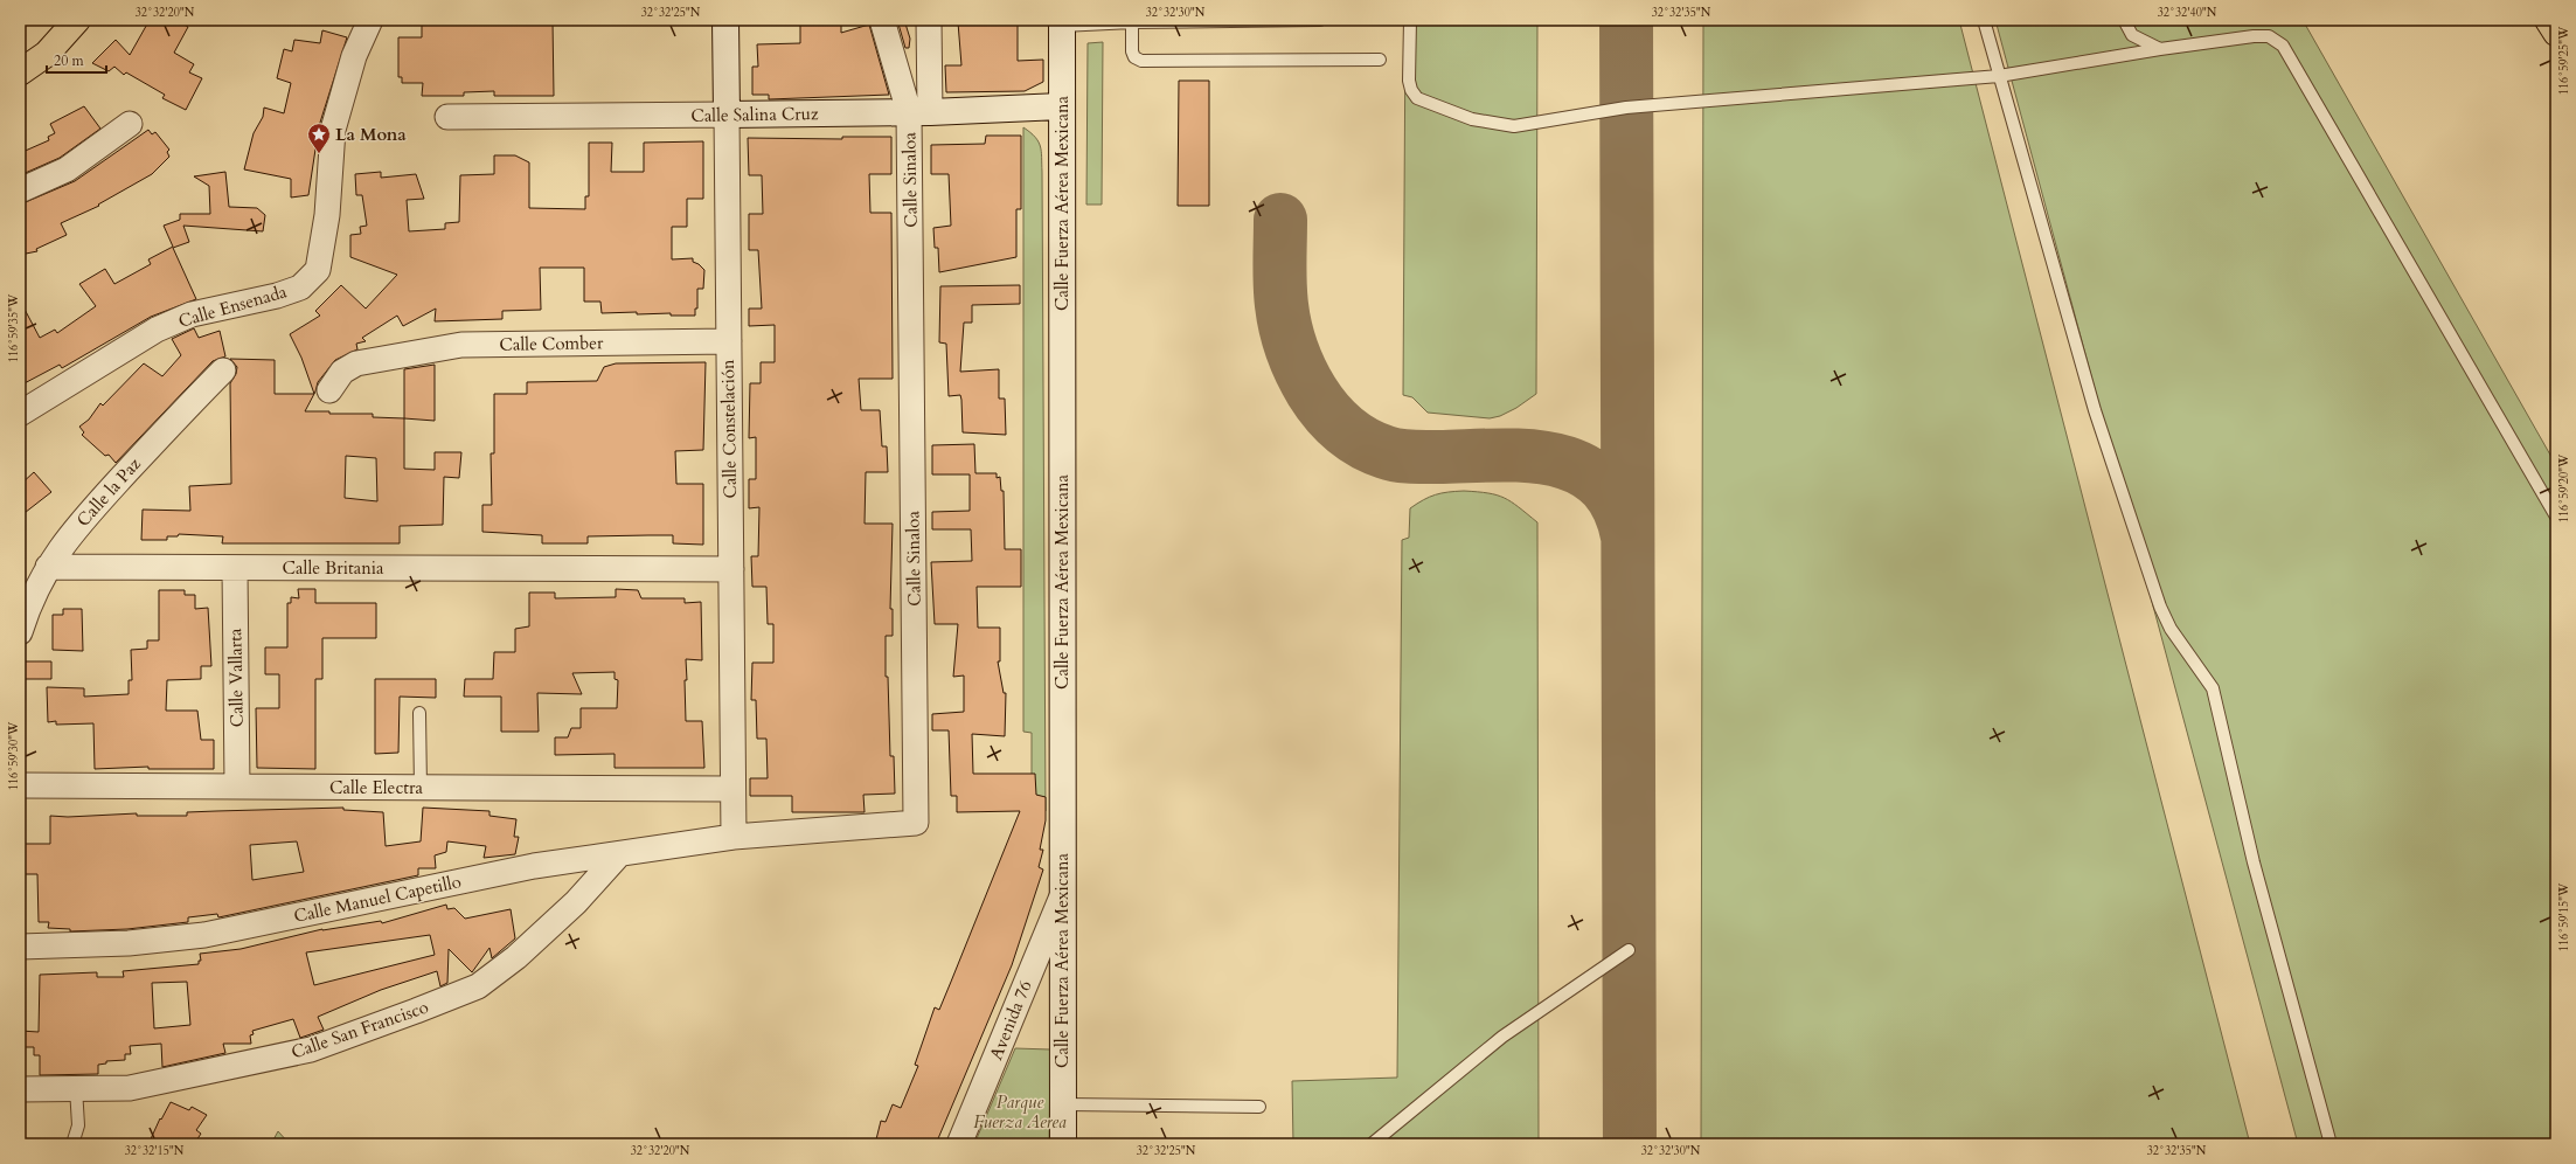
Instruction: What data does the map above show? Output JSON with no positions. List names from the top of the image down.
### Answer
{
  "streets": {
    "main road": ["Calle Salina Cruz", "Calle Fuerza Aérea Mexicana", "Calle Constelación"],
    "street": [
      "Calle Sinaloa",
      "Calle Ensenada",
      "Calle Comber",
      "Calle la Paz",
      "Calle Britania",
      "Calle Vallarta",
      "Calle Electra",
      "Calle Manuel Capetillo",
      "Avenida 76",
      "Calle San Francisco"
    ]
  },
  "crossings": [
    ["Calle Salina Cruz", "Calle Sinaloa"],
    ["Calle Salina Cruz", "Calle Fuerza Aérea Mexicana"],
    ["Calle Salina Cruz", "Calle Constelación"],
    ["Calle Sinaloa", "Calle Constelación"],
    ["Calle Sinaloa", "Calle Manuel Capetillo"],
    ["Calle Fuerza Aérea Mexicana", "Avenida 76"],
    ["Calle Comber", "Calle Constelación"],
    ["Calle Constelación", "Calle Britania"],
    ["Calle Constelación", "Calle Electra"],
    ["Calle Constelación", "Calle Manuel Capetillo"],
    ["Calle la Paz", "Calle Britania"],
    ["Calle Britania", "Calle Vallarta"],
    ["Calle Vallarta", "Calle Electra"],
    ["Calle Manuel Capetillo", "Calle San Francisco"]
  ],
  "parks": ["Parque Fuerza Aerea"],
  "places": {
    "place": ["La Mona"]
  },
  "scale_bar": "20 m",
  "coordinates": [
    "32°32'20\"N",
    "32°32'25\"N",
    "32°32'30\"N",
    "32°32'35\"N",
    "32°32'40\"N",
    "116°59'25\"W",
    "116°59'35\"W",
    "116°59'20\"W",
    "116°59'30\"W",
    "116°59'15\"W",
    "32°32'15\"N"
  ]
}
